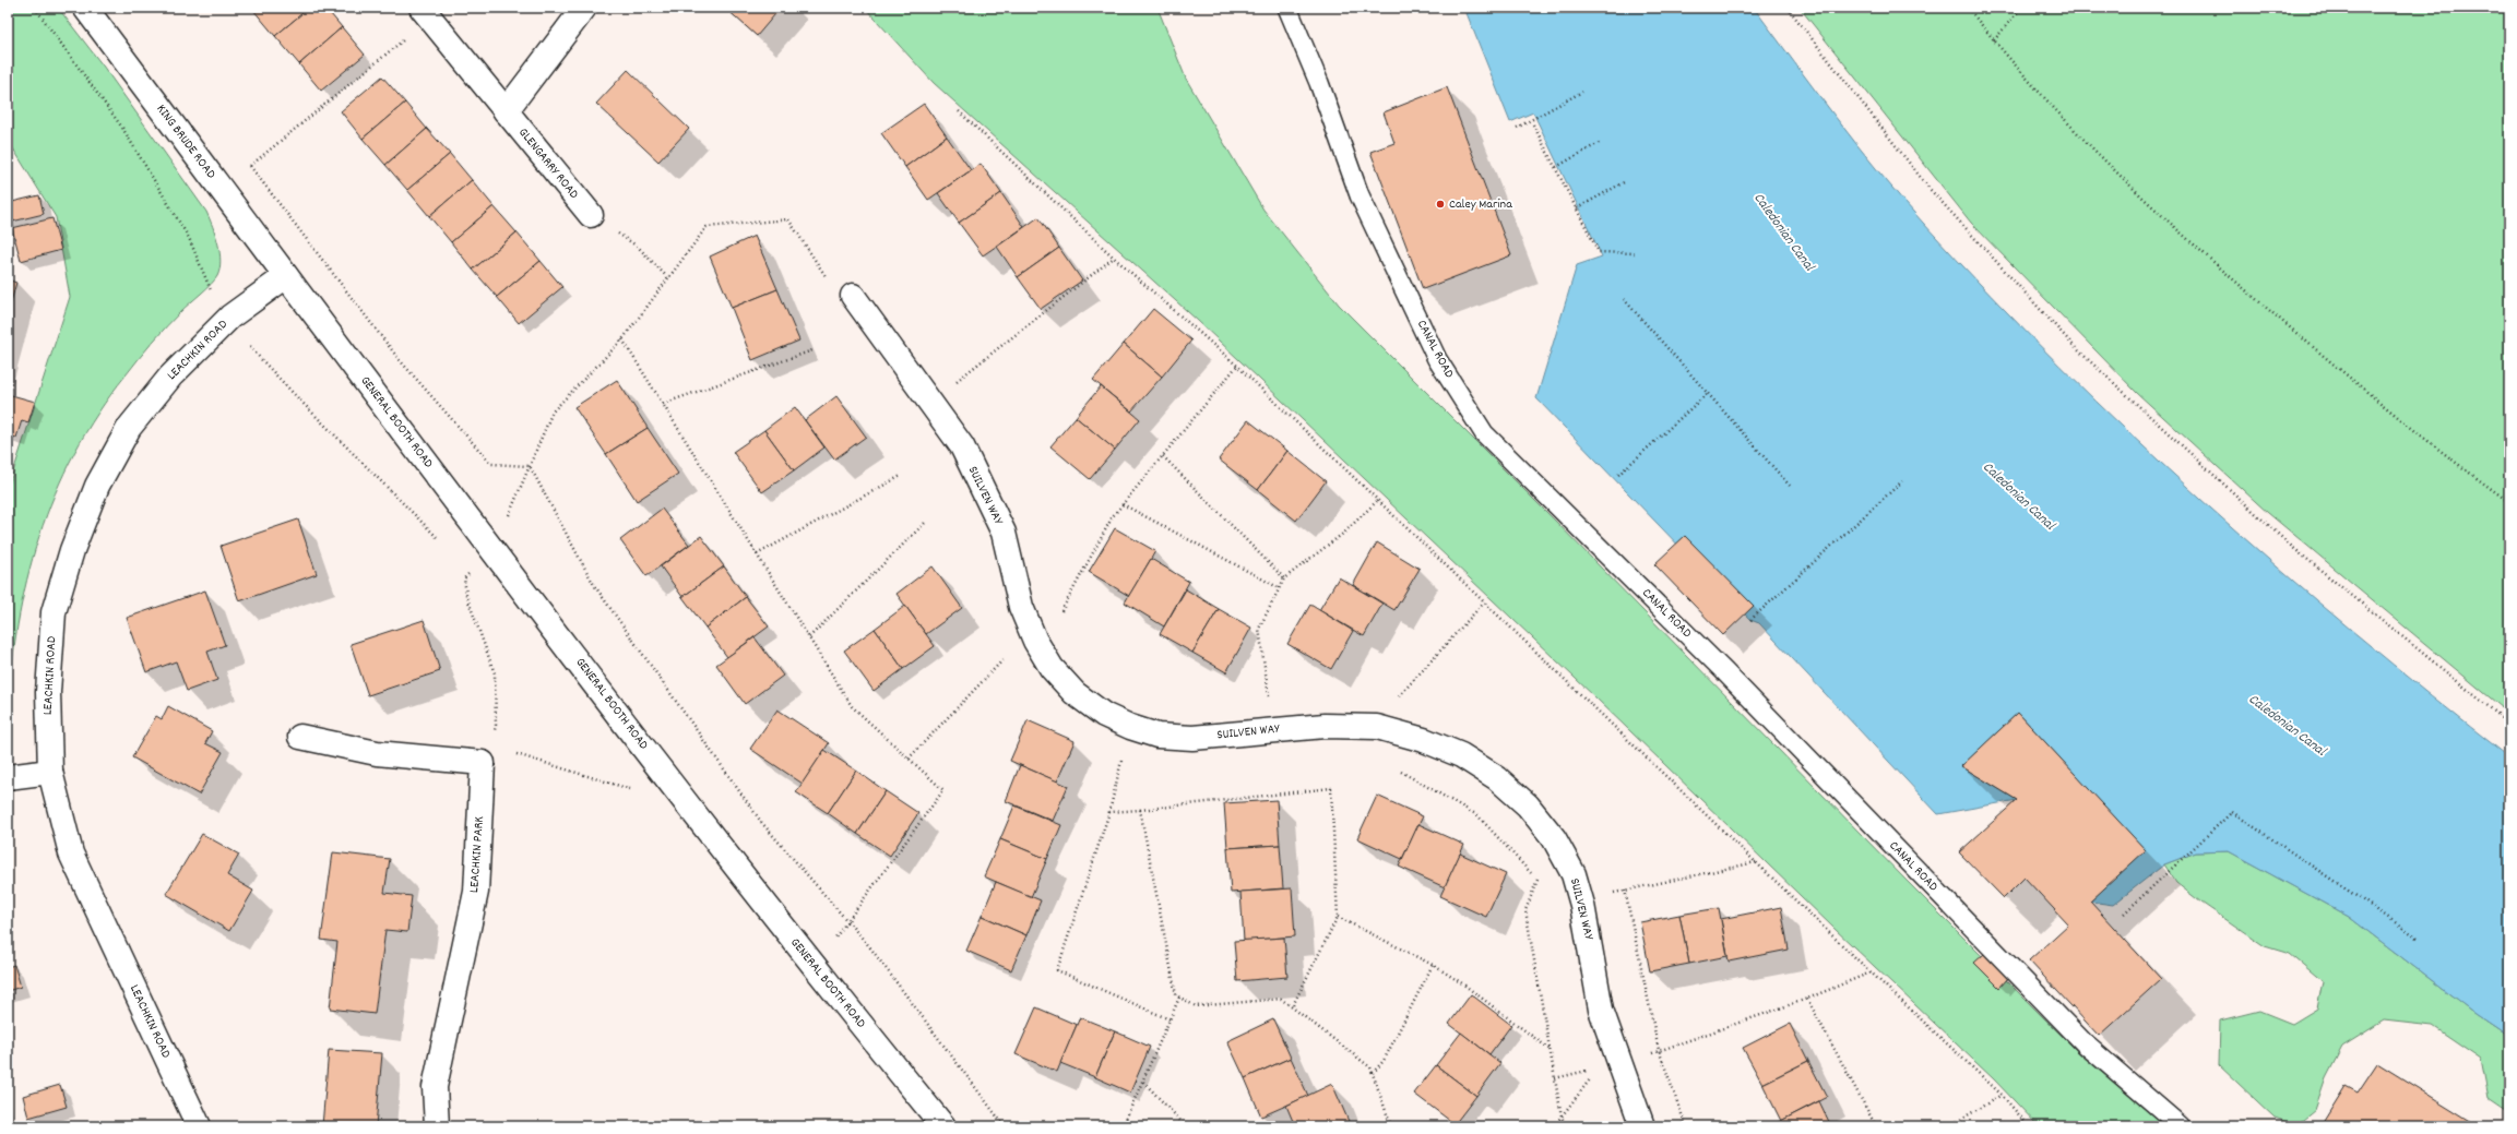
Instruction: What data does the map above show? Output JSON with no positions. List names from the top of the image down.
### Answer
{
  "streets": {
    "street": [
      "KING BRUDE ROAD",
      "GLENGARRY ROAD",
      "LEACHKIN ROAD",
      "GENERAL BOOTH ROAD",
      "SUILVEN WAY",
      "LEACHKIN PARK"
    ],
    "lane": ["CANAL ROAD"]
  },
  "crossings": [
    ["KING BRUDE ROAD", "LEACHKIN ROAD"],
    ["KING BRUDE ROAD", "GENERAL BOOTH ROAD"],
    ["LEACHKIN ROAD", "GENERAL BOOTH ROAD"]
  ],
  "water": ["Caledonian Canal"],
  "places": ["Caley Marina"]
}
